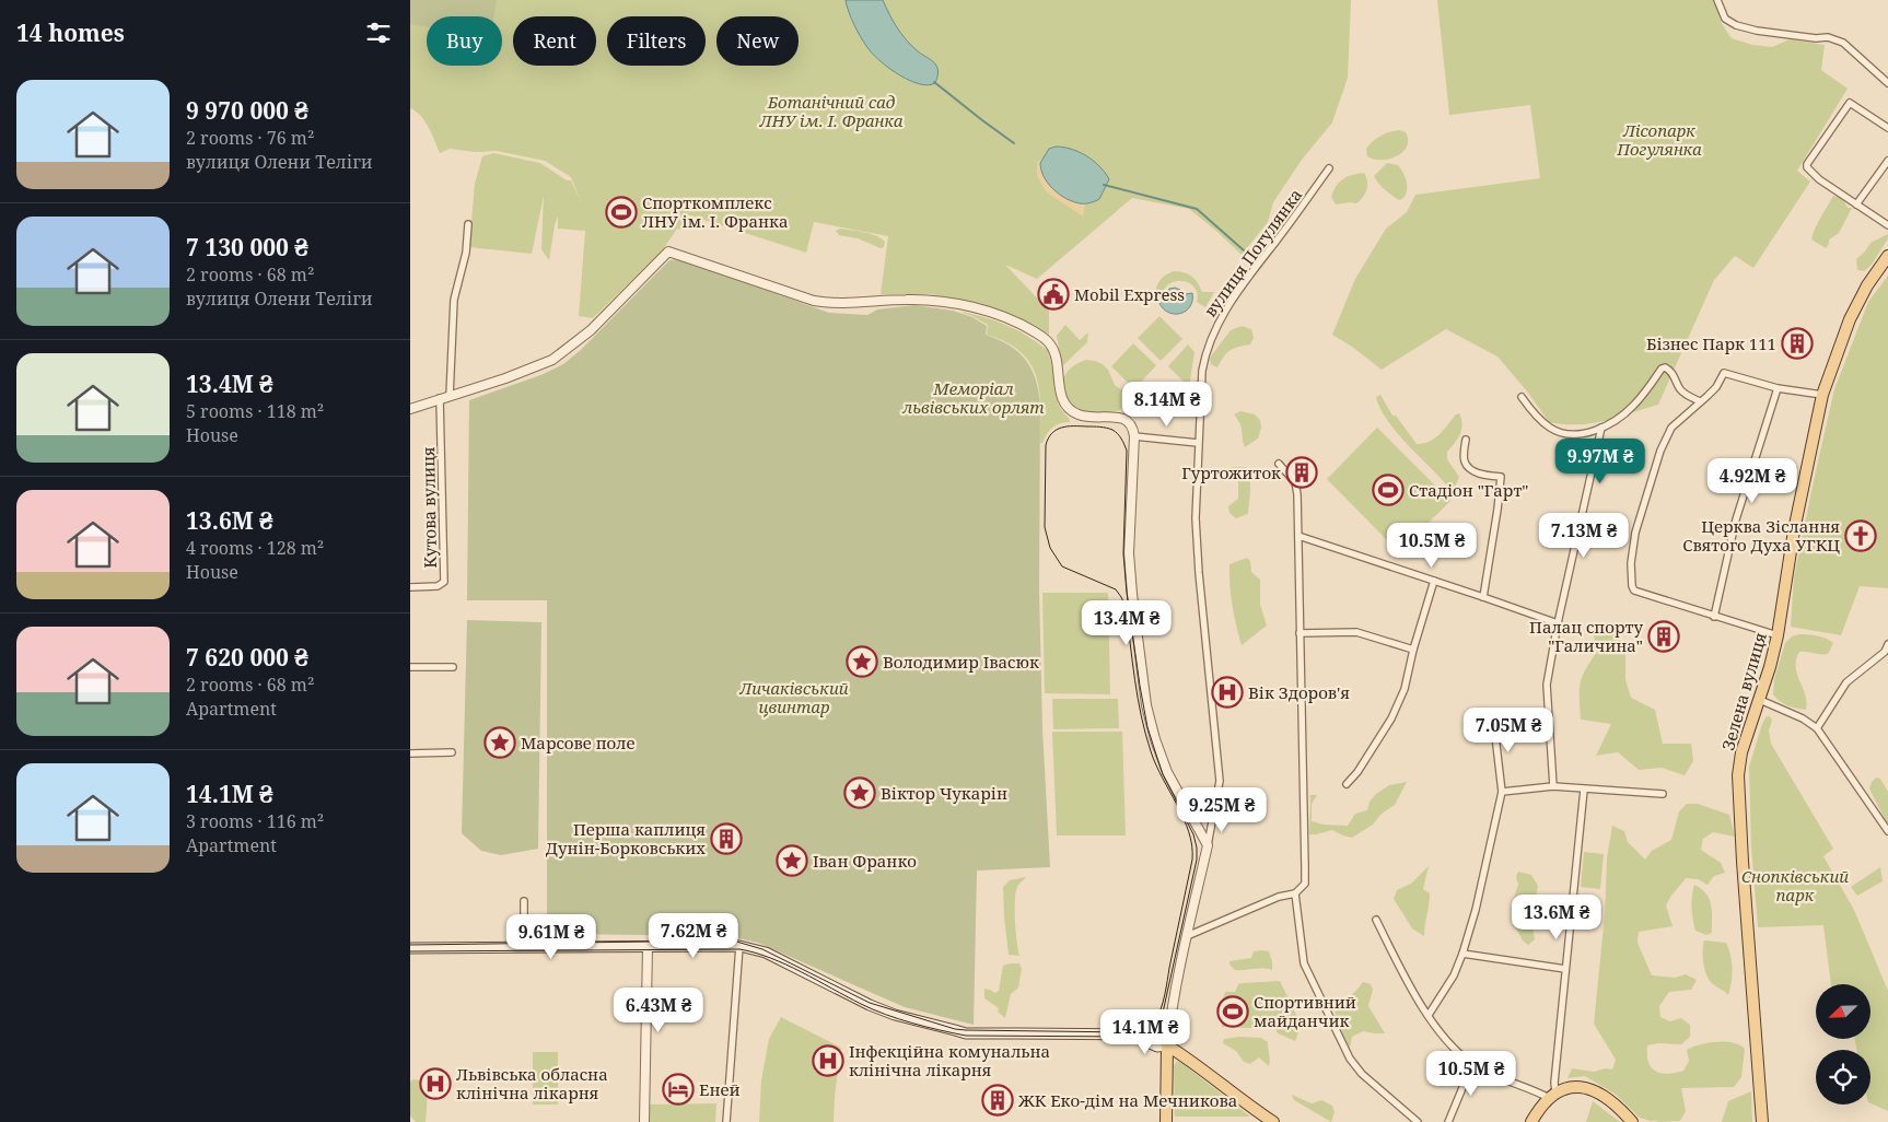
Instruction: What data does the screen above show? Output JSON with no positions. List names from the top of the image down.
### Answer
{
  "streets": {
    "main road": ["Зелена вулиця"],
    "street": ["вулиця Погулянка", "Кутова вулиця"]
  },
  "parks": [
    "Ботанічний сад ЛНУ ім. І. Франка",
    "Лісопарк Погулянка",
    "Меморіал львівських орлят",
    "Личаківський цвинтар",
    "Снопківський парк"
  ],
  "places": {
    "sports": ["Спорткомплекс ЛНУ ім. І. Франка", "Стадіон \"Гарт\"", "Спортивний майданчик"],
    "public building": ["Mobil Express"],
    "building": [
      "Бізнес Парк 111",
      "Гуртожиток",
      "Палац спорту \"Галичина\"",
      "Перша каплиця Дунін-Борковських",
      "ЖК Еко-дім на Мечникова"
    ],
    "church": ["Церква Зіслання Святого Духа УГКЦ"],
    "place": [
      "Володимир Івасюк",
      "Марсове поле",
      "Віктор Чукарін",
      "Іван Франко"
    ],
    "hospital": ["Вік Здоров'я", "Інфекційна комунальна клінічна лікарня", "Львівська обласна клінічна лікарня"],
    "hotel": ["Еней"]
  },
  "north": "bottom left",
  "page": {
    "heading": "14 homes",
    "chip": [
      "Buy",
      "Rent",
      "Filters",
      "New"
    ],
    "list": [
      {
        "name": "9 970 000 ₴",
        "note": "2 rooms · 76 m² · вулиця Олени Теліги"
      },
      {
        "name": "7 130 000 ₴",
        "note": "2 rooms · 68 m² · вулиця Олени Теліги"
      },
      {
        "name": "13.4M ₴",
        "note": "5 rooms · 118 m² · House"
      },
      {
        "name": "13.6M ₴",
        "note": "4 rooms · 128 m² · House"
      },
      {
        "name": "7 620 000 ₴",
        "note": "2 rooms · 68 m² · Apartment"
      },
      {
        "name": "14.1M ₴",
        "note": "3 rooms · 116 m² · Apartment"
      }
    ],
    "price": [
      "8.14M ₴",
      "9.97M ₴",
      "4.92M ₴",
      "7.13M ₴",
      "10.5M ₴",
      "13.4M ₴",
      "7.05M ₴",
      "9.25M ₴",
      "13.6M ₴",
      "7.62M ₴",
      "9.61M ₴",
      "6.43M ₴",
      "14.1M ₴",
      "10.5M ₴"
    ]
  }
}
